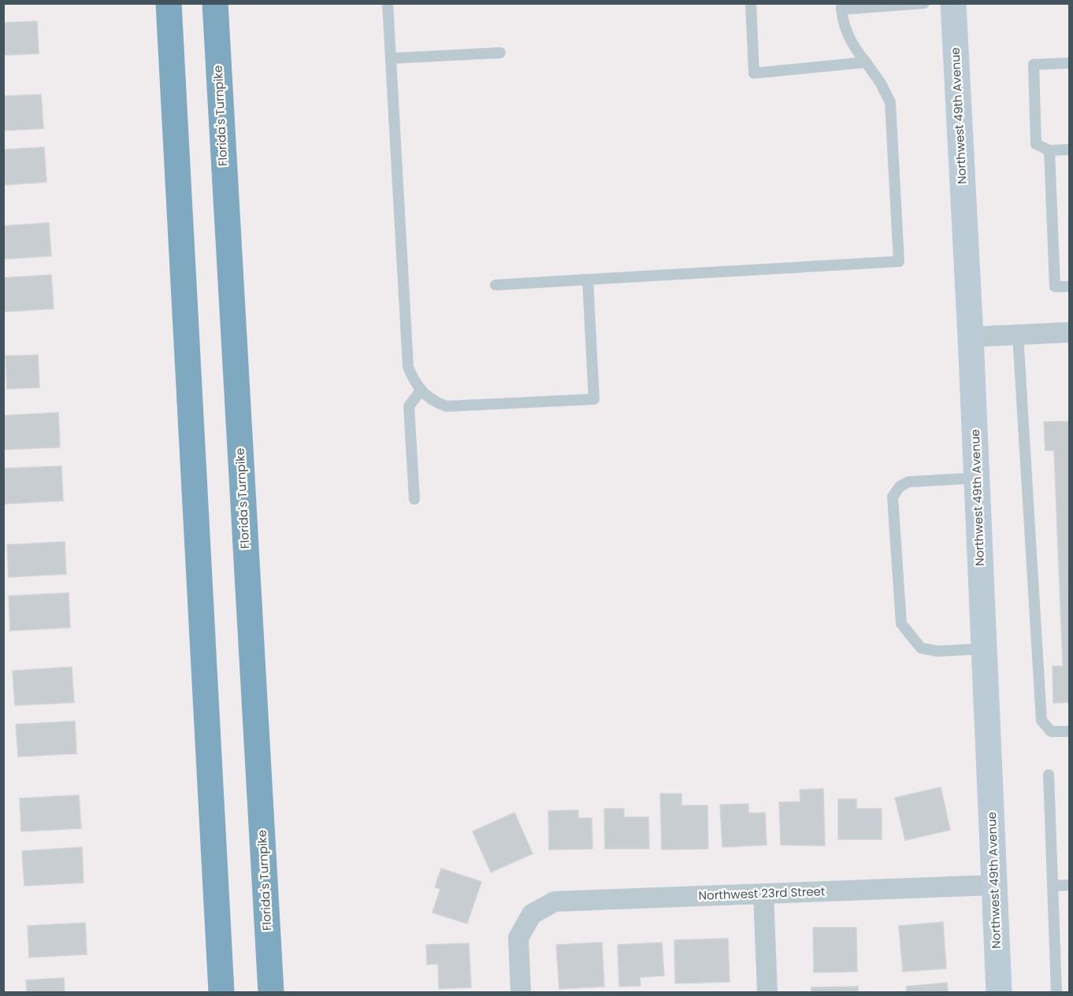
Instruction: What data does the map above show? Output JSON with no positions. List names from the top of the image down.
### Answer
{
  "streets": {
    "highway": ["Florida's Turnpike"],
    "street": ["Northwest 49th Avenue", "Northwest 23rd Street"]
  },
  "crossings": [
    ["Northwest 49th Avenue", "Northwest 23rd Street"]
  ]
}
